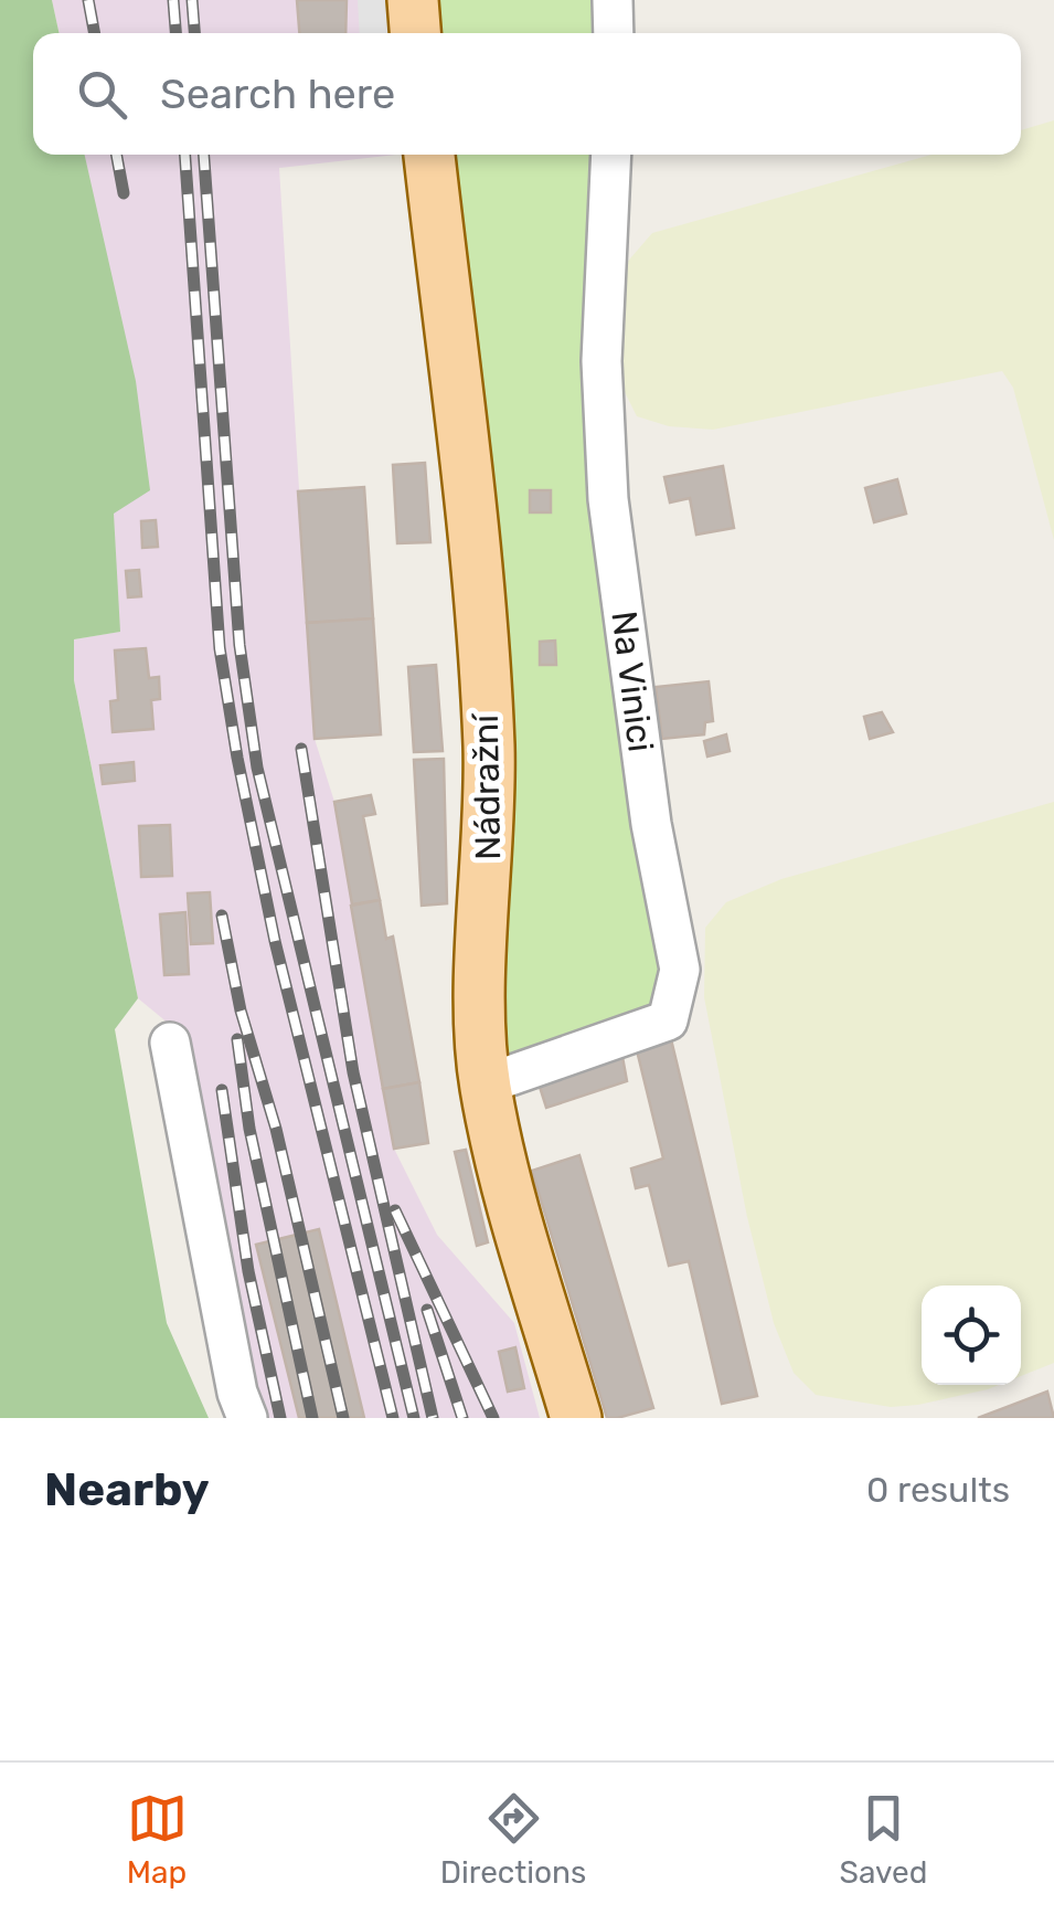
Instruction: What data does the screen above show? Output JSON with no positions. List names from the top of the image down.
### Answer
{
  "streets": {
    "main road": ["Nádražní"],
    "street": ["Na Vinici"]
  },
  "crossings": [
    ["Na Vinici", "Nádražní"]
  ],
  "page": {
    "search": "Search here",
    "heading": ["Nearby", "0 results"],
    "nav": ["Map", "Directions", "Saved"]
  }
}
